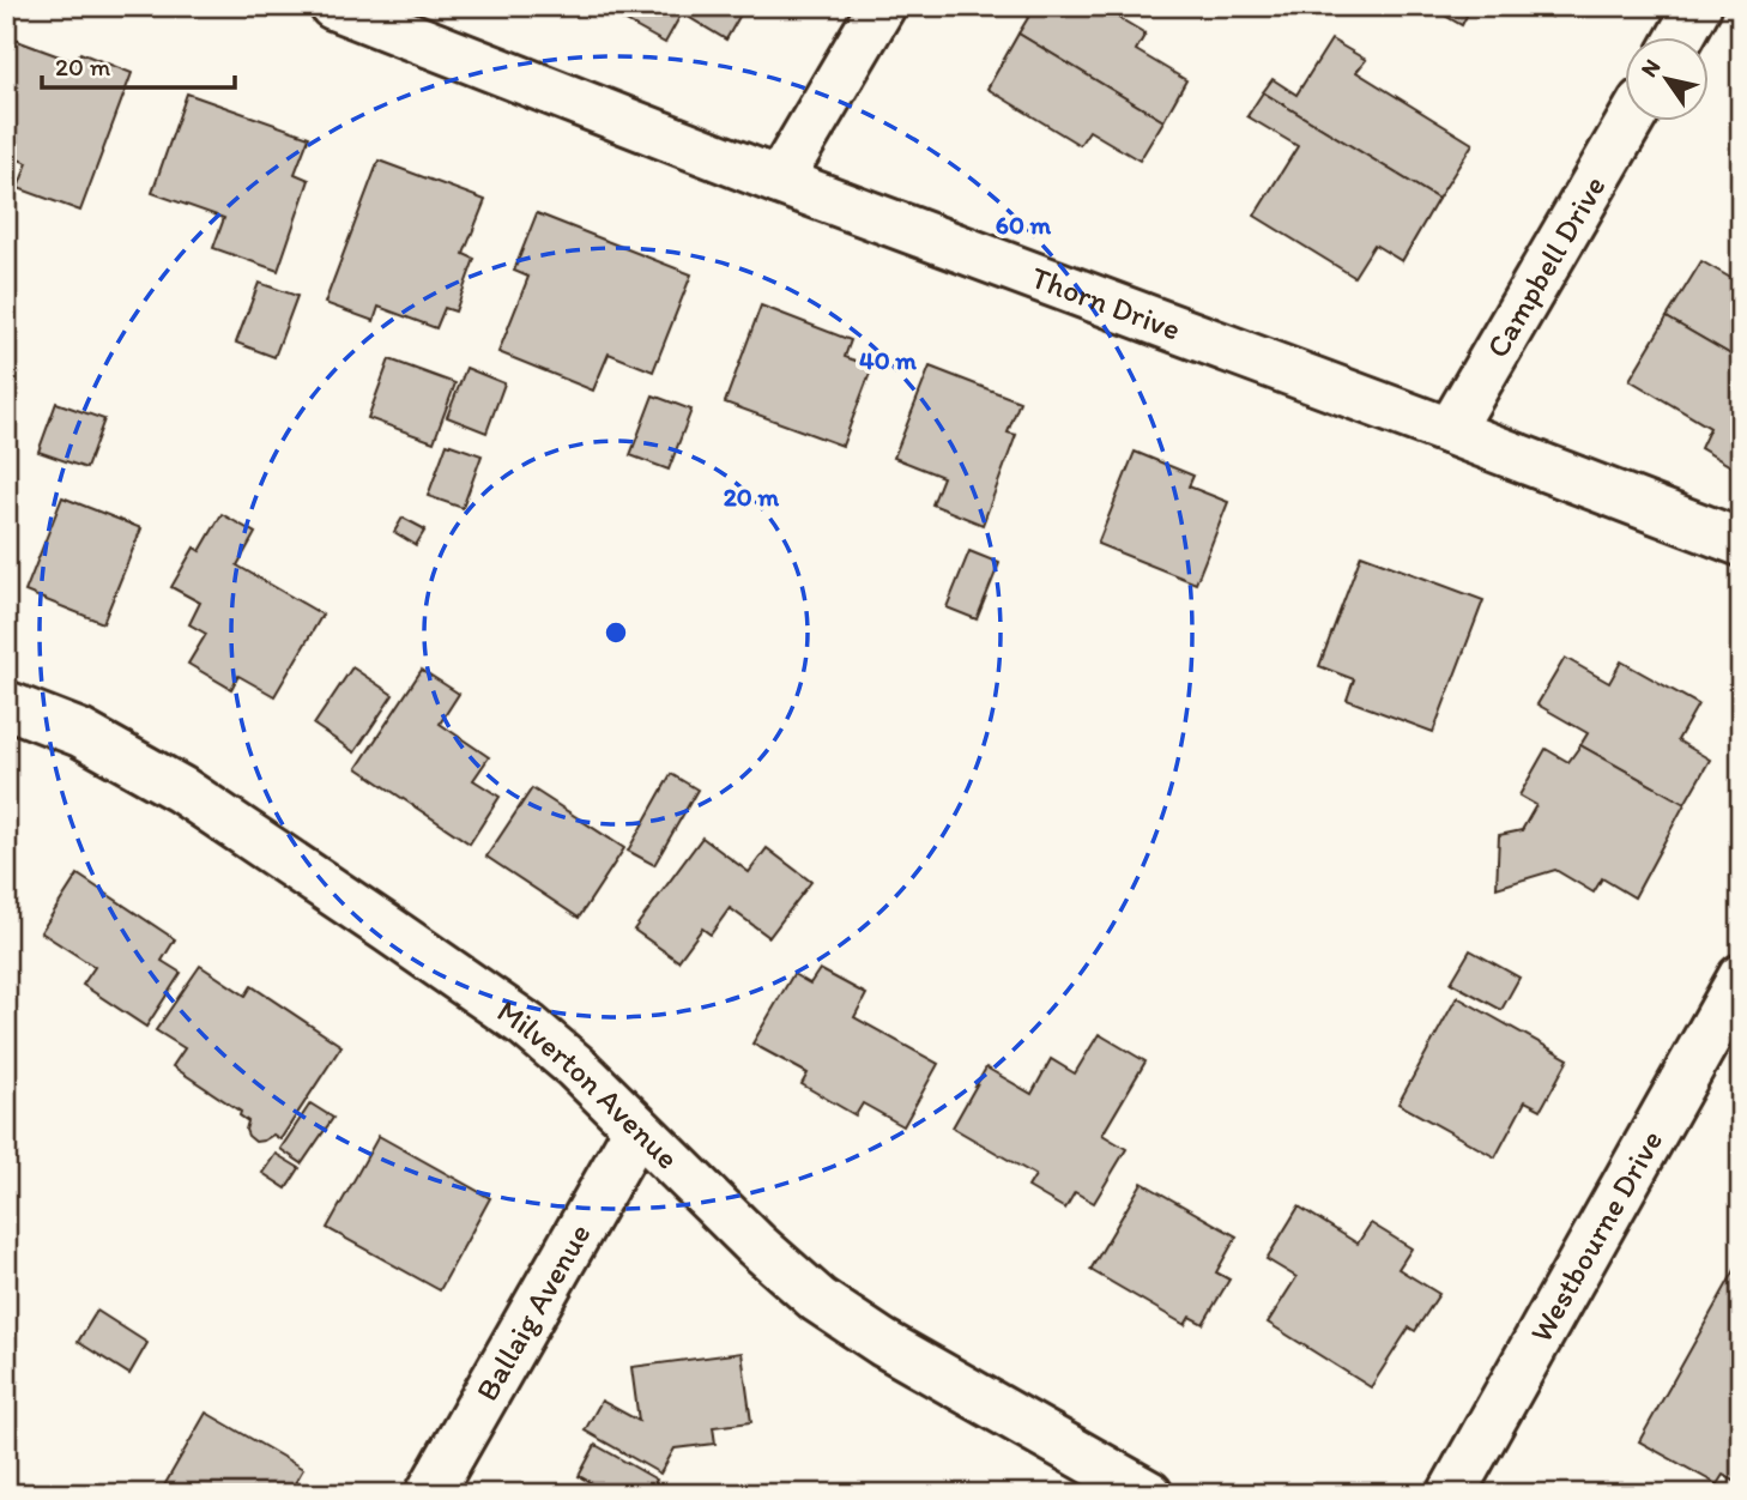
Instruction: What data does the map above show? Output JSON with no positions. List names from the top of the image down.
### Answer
{
  "streets": {
    "street": [
      "Campbell Drive",
      "Thorn Drive",
      "Milverton Avenue",
      "Westbourne Drive",
      "Ballaig Avenue"
    ]
  },
  "crossings": [
    ["Campbell Drive", "Thorn Drive"],
    ["Milverton Avenue", "Ballaig Avenue"]
  ],
  "scale_bar": "20 m",
  "north": "top left",
  "rings": ["60 m", "40 m", "20 m"]
}
